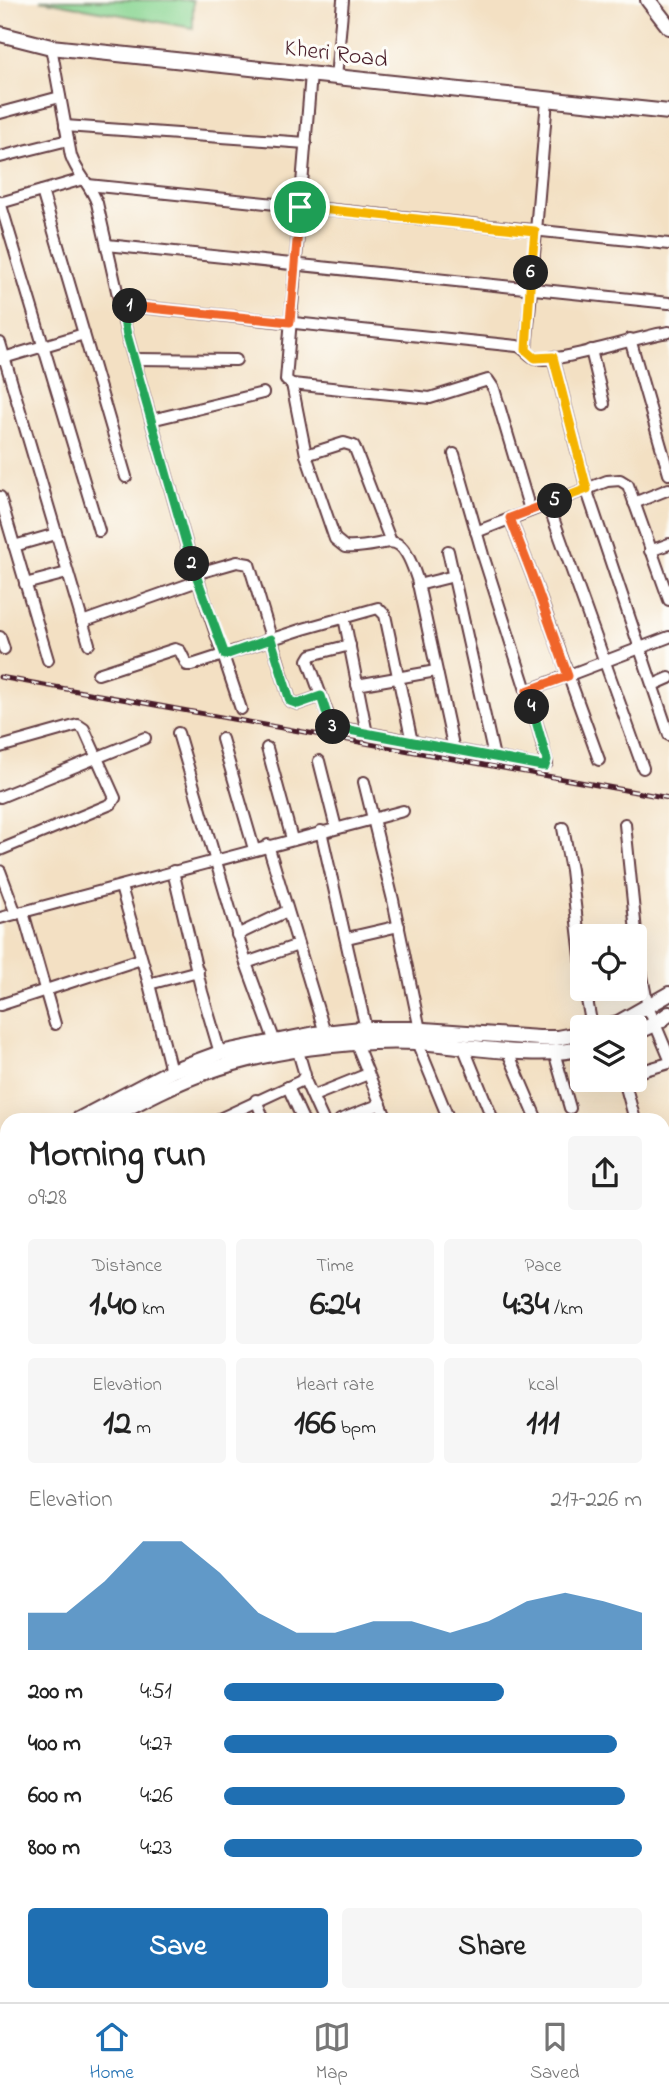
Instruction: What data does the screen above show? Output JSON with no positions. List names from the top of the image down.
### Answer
{
  "streets": {
    "street": ["Kheri Road"]
  },
  "page": {
    "pins": [
      "6",
      "1",
      "5",
      "2",
      "4",
      "3"
    ],
    "heading": ["Morning run", "09:28"],
    "stats": [
      ["Distance", "1.40 km"],
      ["Time", "6:24"],
      ["Pace", "4:34 /km"],
      ["Elevation", "12 m"],
      ["Heart rate", "166 bpm"],
      ["kcal", "111"]
    ],
    "chart": ["Elevation", "217–226 m"],
    "list": [
      {
        "name": "200 m",
        "note": "4:51"
      },
      {
        "name": "400 m",
        "note": "4:27"
      },
      {
        "name": "600 m",
        "note": "4:26"
      },
      {
        "name": "800 m",
        "note": "4:23"
      }
    ],
    "buttons": ["Save", "Share"],
    "tabs": ["Home", "Map", "Saved"]
  }
}
